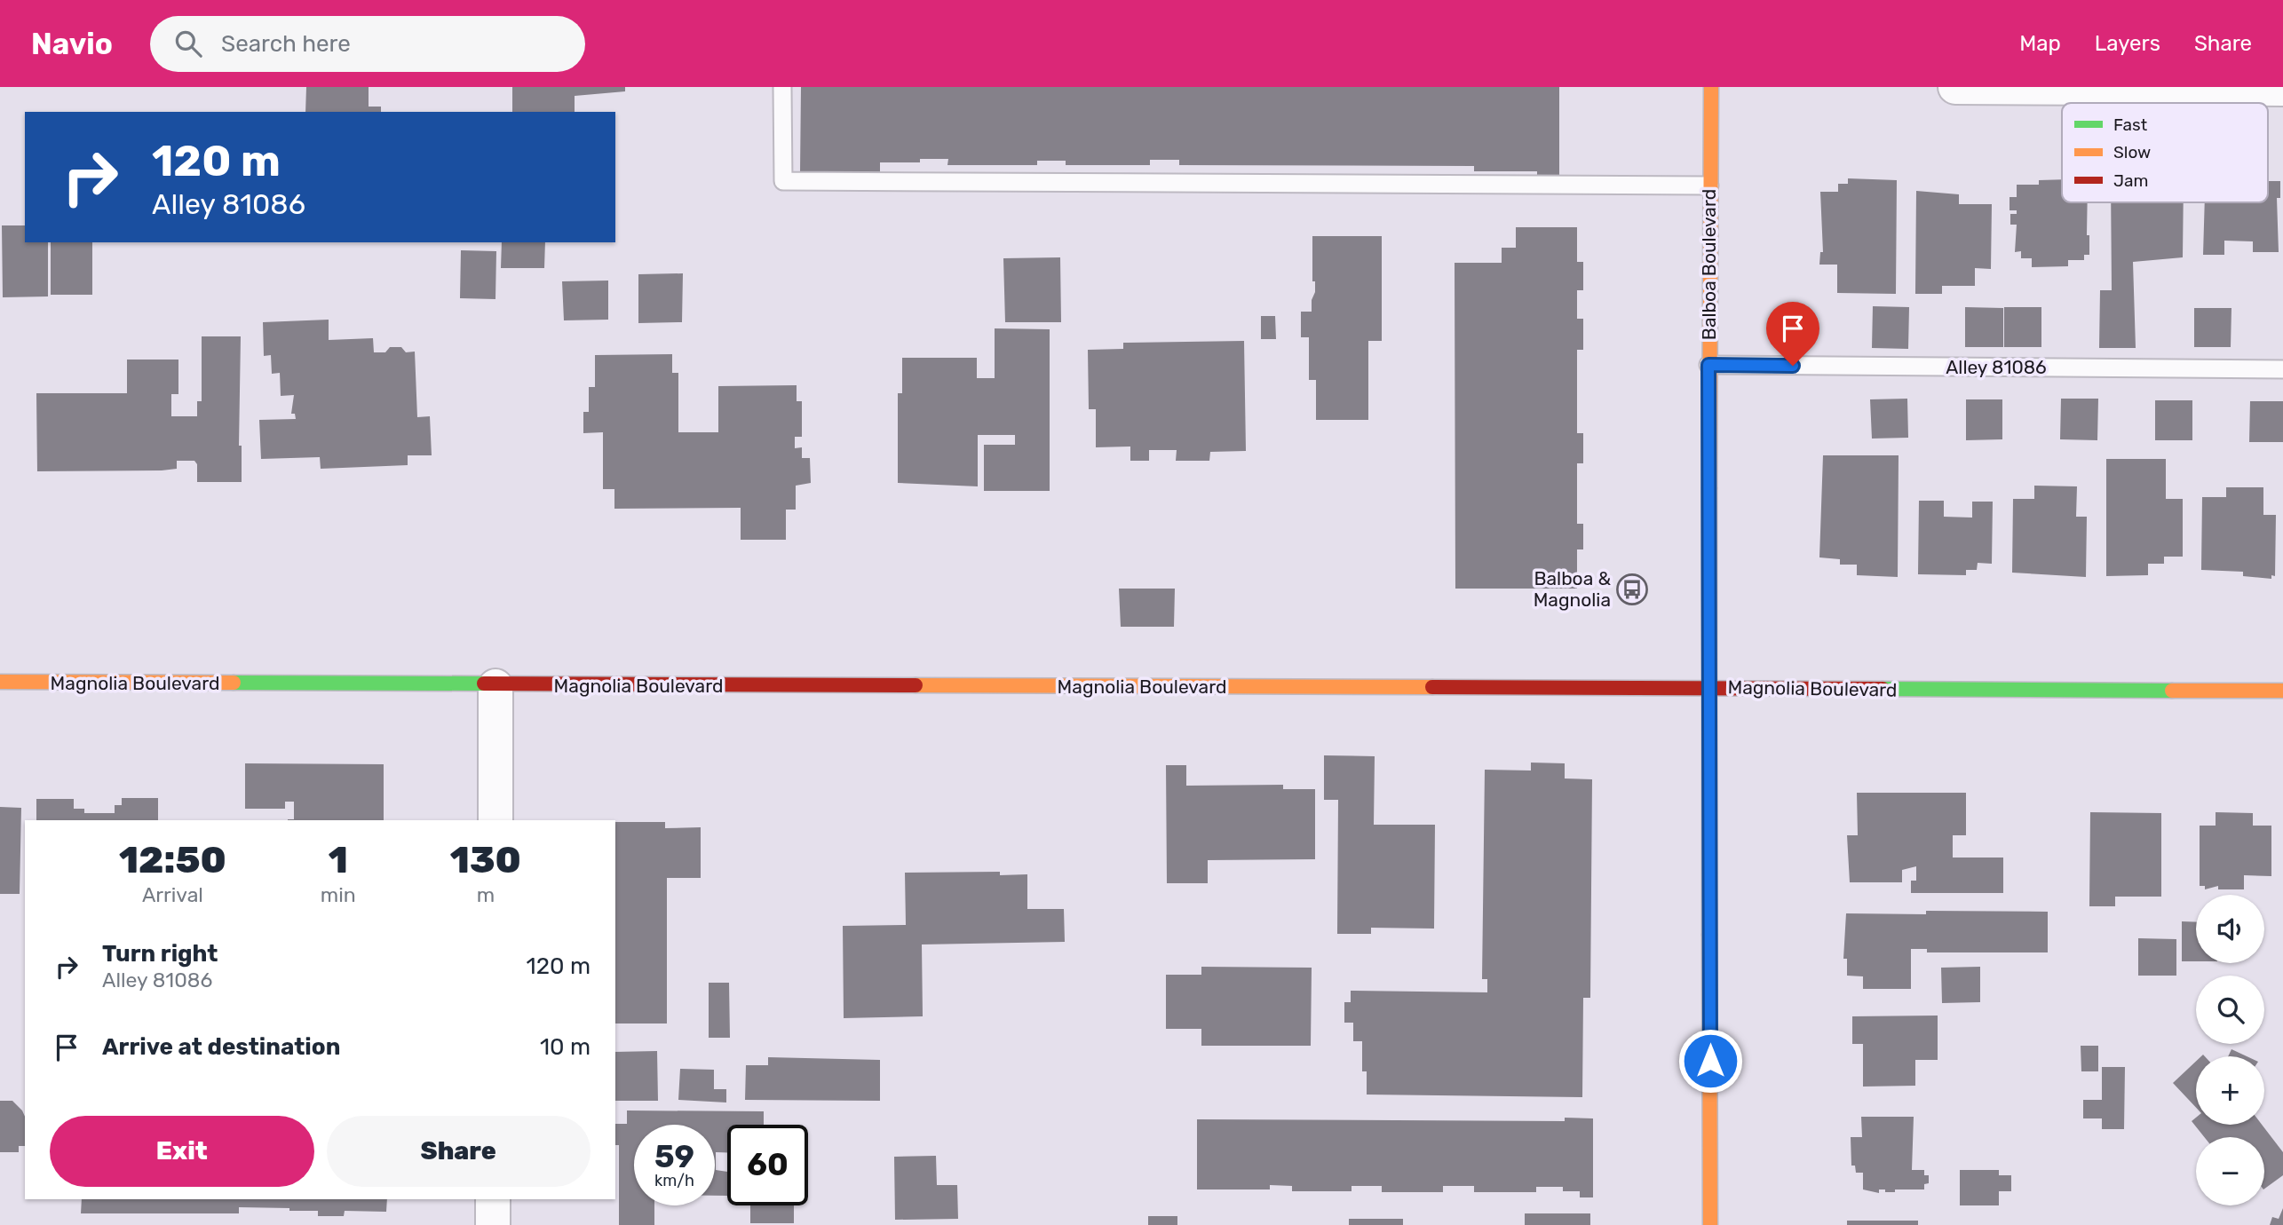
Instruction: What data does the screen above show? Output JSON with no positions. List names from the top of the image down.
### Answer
{
  "streets": {
    "main road": ["Balboa Boulevard", "Magnolia Boulevard"],
    "lane": ["Alley 81086"]
  },
  "crossings": [
    ["Balboa Boulevard", "Alley 81086"],
    ["Balboa Boulevard", "Magnolia Boulevard"]
  ],
  "places": {
    "bus stop": ["Balboa & Magnolia"]
  },
  "legend": ["Fast", "Slow", "Jam"],
  "page": {
    "header": "Navio",
    "search": "Search here",
    "nav": ["Map", "Layers", "Share"],
    "turn": ["120 m", "Alley 81086"],
    "eta": [
      "12:50",
      "Arrival",
      "1",
      "min",
      "130",
      "m"
    ],
    "map_buttons": ["+", "−"],
    "list": [
      {
        "name": "Turn right",
        "note": "Alley 81086",
        "value": "120 m"
      },
      {
        "name": "Arrive at destination",
        "value": "10 m"
      }
    ],
    "buttons": ["Exit", "Share"],
    "speed": "59 km/h",
    "limit": "60"
  }
}
